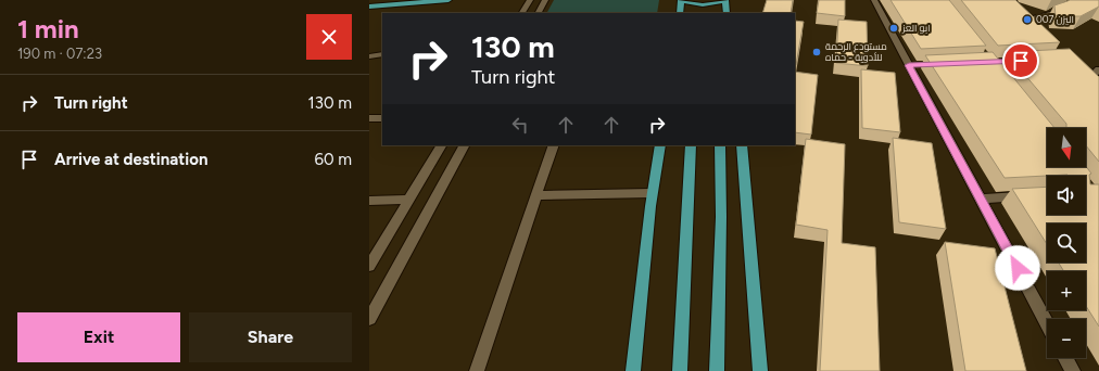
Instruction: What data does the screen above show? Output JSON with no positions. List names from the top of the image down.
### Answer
{
  "places": ["اليزن 007", "ابو العز", "مستودع الرحمة للأدوية - حماه"],
  "north": "bottom",
  "page": {
    "heading": ["1 min", "190 m · 07:23"],
    "turn": ["130 m", "Turn right"],
    "list": [
      {
        "name": "Turn right",
        "value": "130 m"
      },
      {
        "name": "Arrive at destination",
        "value": "60 m"
      }
    ],
    "map_buttons": ["+", "−"],
    "buttons": ["Exit", "Share"]
  }
}
